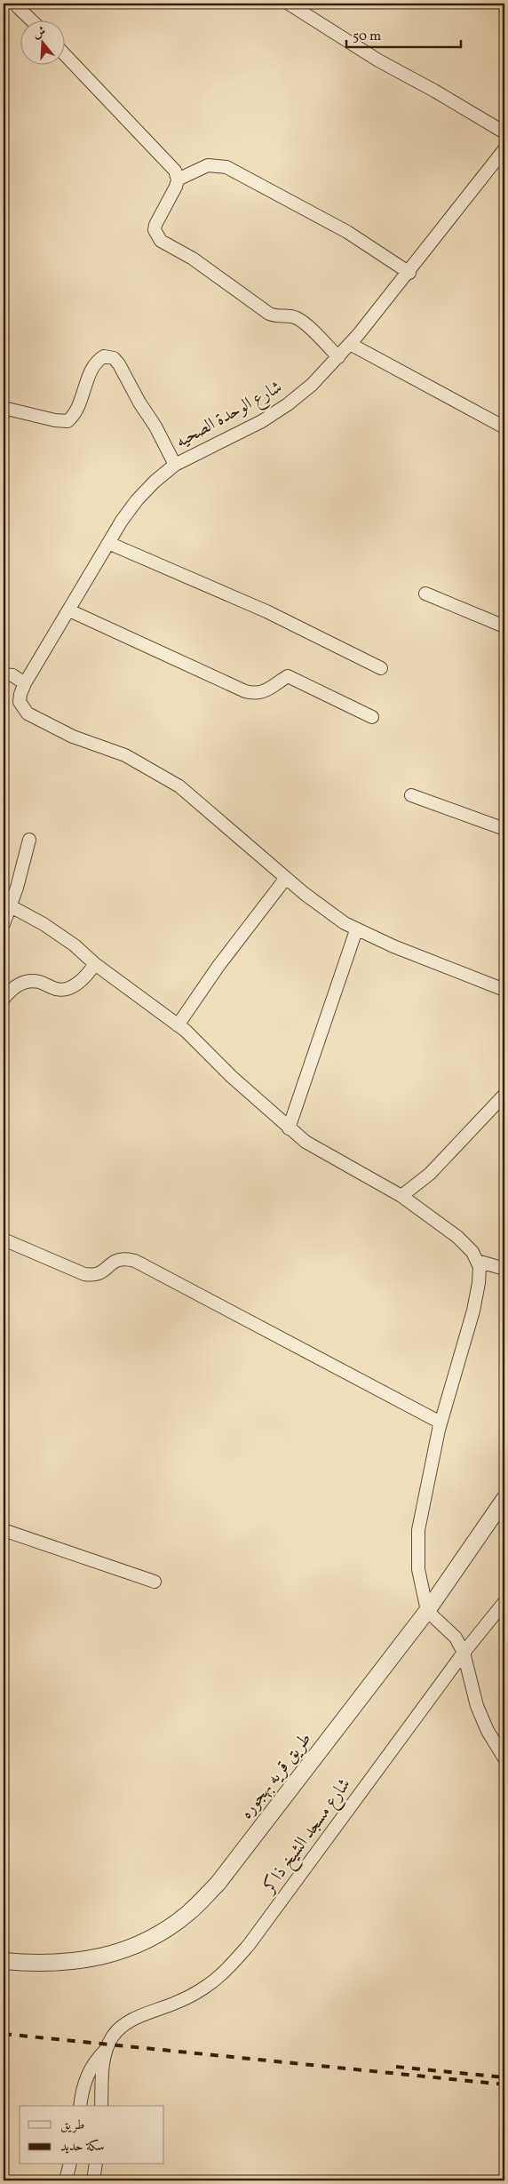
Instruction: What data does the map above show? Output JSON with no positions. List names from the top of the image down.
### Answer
{
  "streets": {
    "street": ["شارع الوحدة الصحيه", "طريق قريه بهجوره", "شارع مسجد الشيخ ذاكر"]
  },
  "legend": ["طريق", "سكة حديد"],
  "scale_bar": "50 m",
  "north": "top"
}
